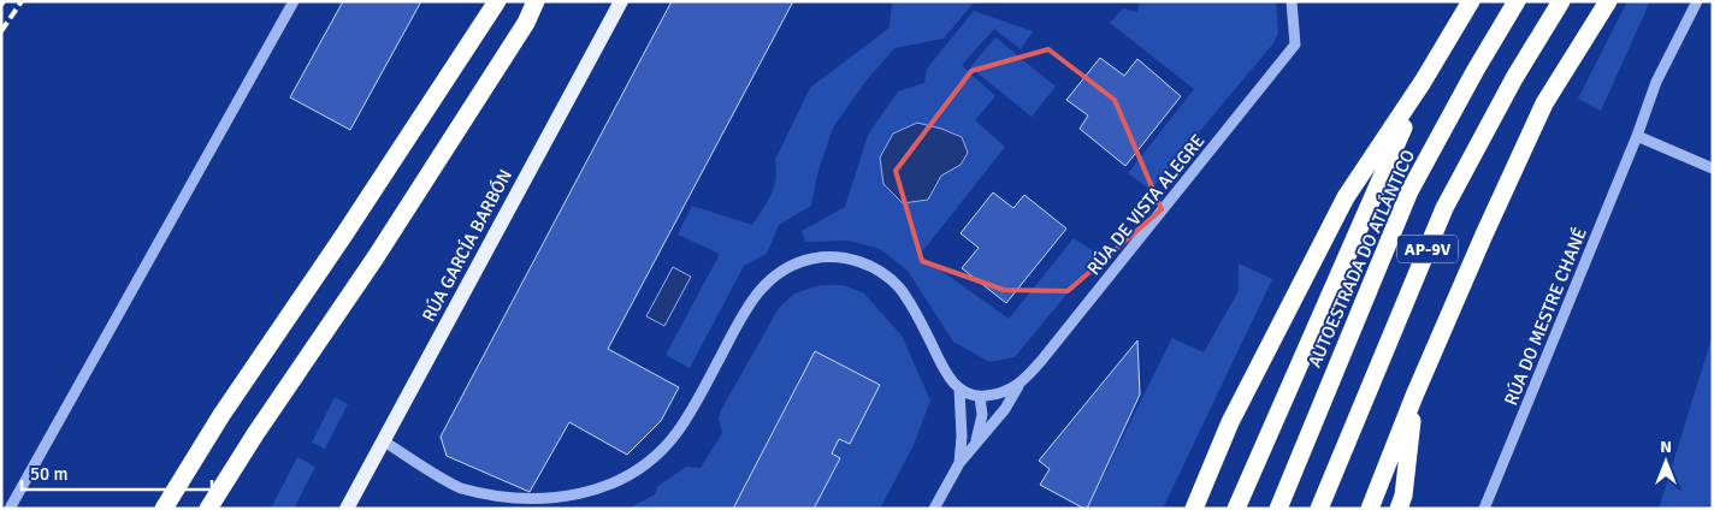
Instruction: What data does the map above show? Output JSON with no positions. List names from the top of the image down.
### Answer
{
  "streets": {
    "highway": ["AP-9V", "AUTOESTRADA DO ATLÁNTICO"],
    "main road": ["RÚA GARCÍA BARBÓN"],
    "street": ["RÚA DE VISTA ALEGRE", "RÚA DO MESTRE CHANÉ"]
  },
  "scale_bar": "50 m",
  "north": "top"
}
